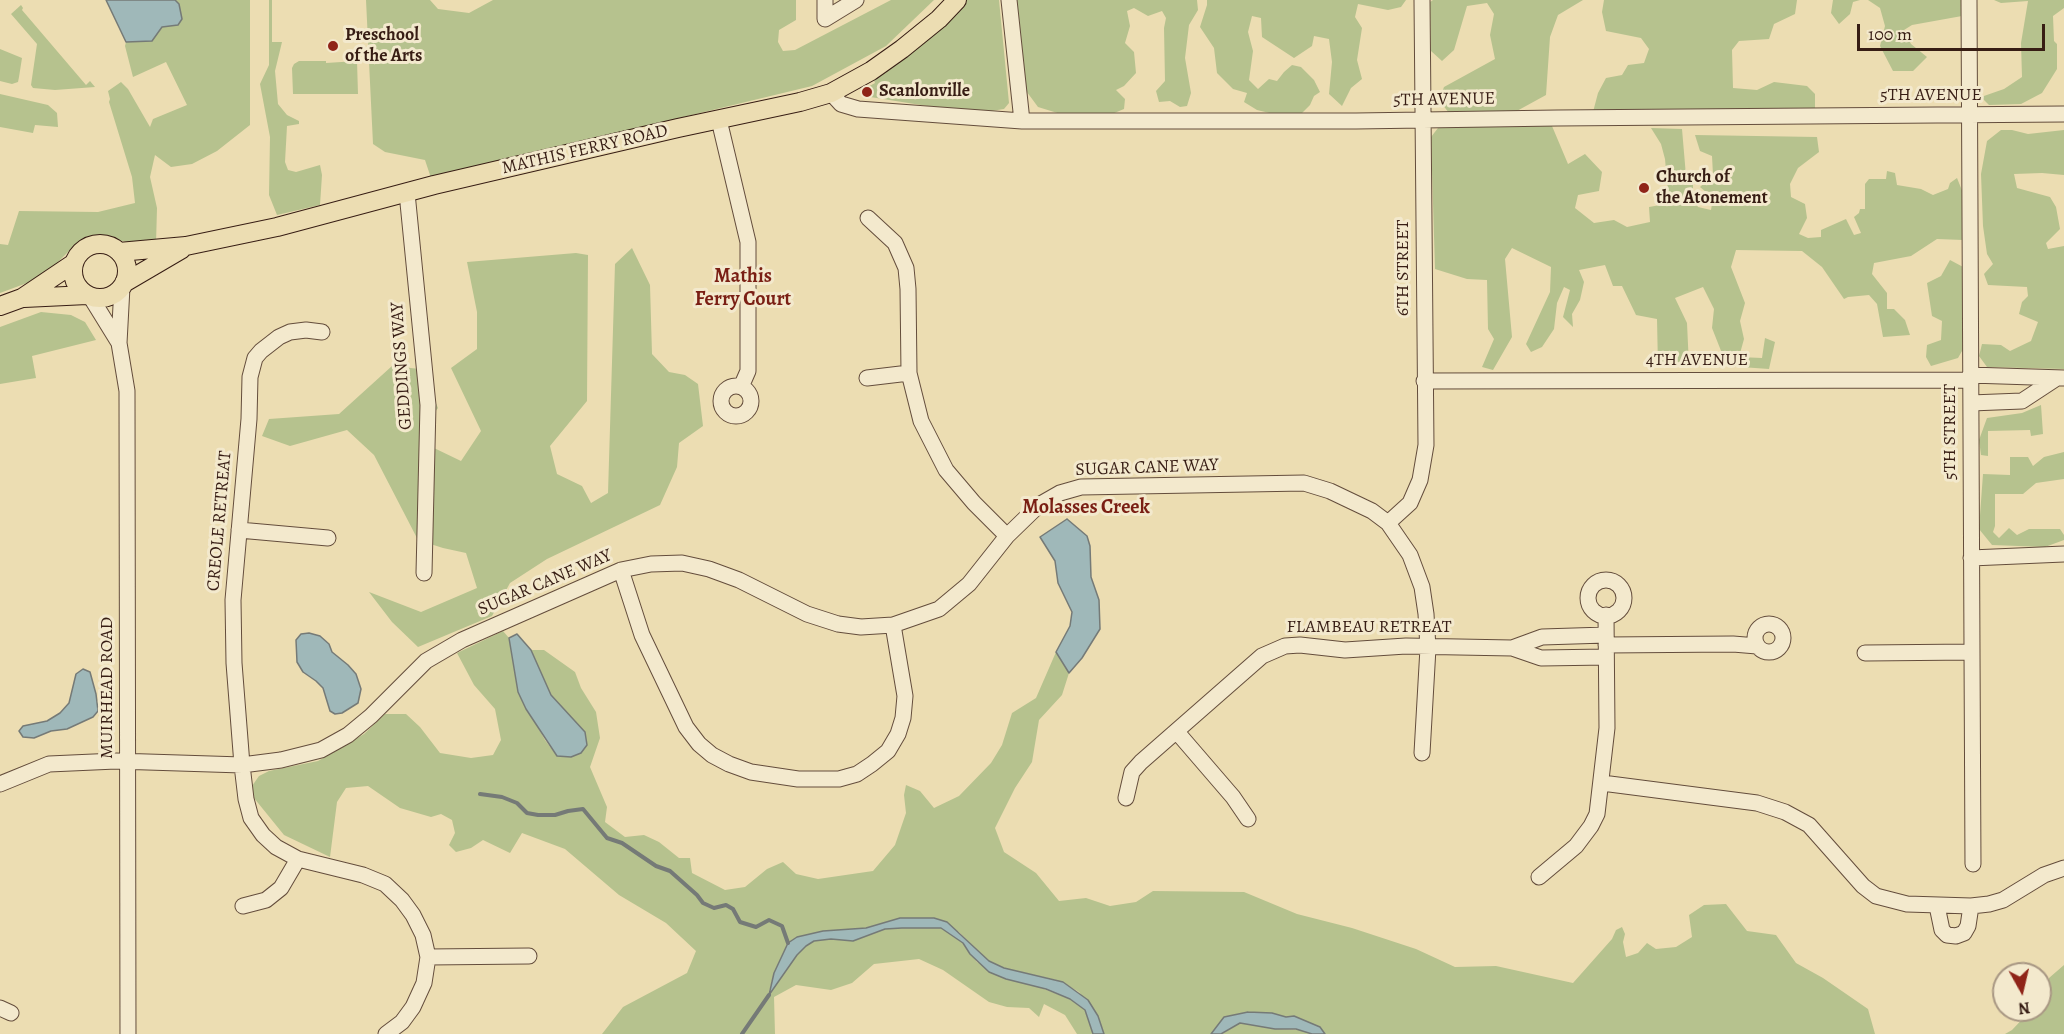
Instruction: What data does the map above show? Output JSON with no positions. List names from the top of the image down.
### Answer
{
  "streets": {
    "main road": ["MATHIS FERRY ROAD"],
    "street": [
      "5TH AVENUE",
      "6TH STREET",
      "4TH AVENUE",
      "GEDDINGS WAY",
      "5TH STREET",
      "SUGAR CANE WAY",
      "CREOLE RETREAT",
      "FLAMBEAU RETREAT",
      "MUIRHEAD ROAD"
    ]
  },
  "crossings": [
    ["5TH AVENUE", "MATHIS FERRY ROAD"],
    ["5TH AVENUE", "6TH STREET"],
    ["5TH AVENUE", "5TH STREET"],
    ["MATHIS FERRY ROAD", "GEDDINGS WAY"],
    ["MATHIS FERRY ROAD", "MUIRHEAD ROAD"],
    ["6TH STREET", "4TH AVENUE"],
    ["6TH STREET", "SUGAR CANE WAY"],
    ["4TH AVENUE", "5TH STREET"],
    ["SUGAR CANE WAY", "CREOLE RETREAT"],
    ["SUGAR CANE WAY", "FLAMBEAU RETREAT"],
    ["SUGAR CANE WAY", "MUIRHEAD ROAD"]
  ],
  "districts": ["Mathis Ferry Court", "Molasses Creek"],
  "places": ["Preschool of the Arts", "Scanlonville", "Church of the Atonement"],
  "scale_bar": "100 m",
  "north": "bottom"
}
